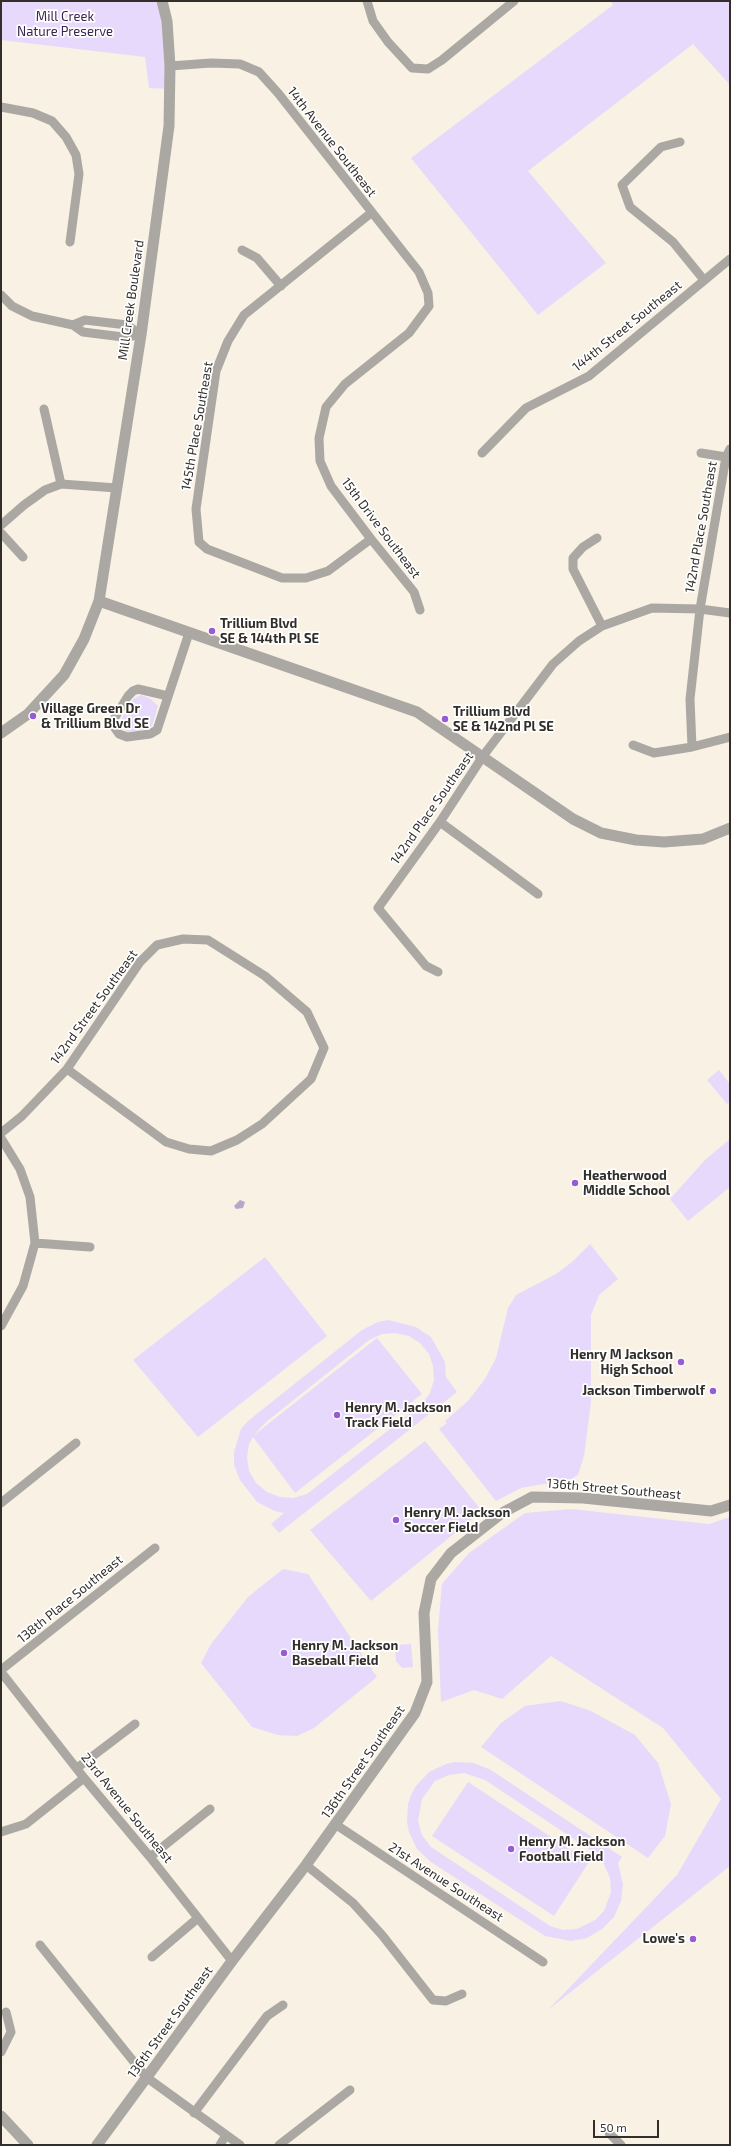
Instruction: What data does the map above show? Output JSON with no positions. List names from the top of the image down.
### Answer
{
  "streets": {
    "street": [
      "14th Avenue Southeast",
      "Mill Creek Boulevard",
      "144th Street Southeast",
      "145th Place Southeast",
      "142nd Place Southeast",
      "15th Drive Southeast",
      "142nd Street Southeast",
      "136th Street Southeast",
      "138th Place Southeast",
      "23rd Avenue Southeast",
      "21st Avenue Southeast"
    ]
  },
  "crossings": [
    ["14th Avenue Southeast", "Mill Creek Boulevard"],
    ["14th Avenue Southeast", "145th Place Southeast"],
    ["14th Avenue Southeast", "15th Drive Southeast"],
    ["145th Place Southeast", "15th Drive Southeast"],
    ["136th Street Southeast", "23rd Avenue Southeast"],
    ["136th Street Southeast", "21st Avenue Southeast"],
    ["138th Place Southeast", "23rd Avenue Southeast"]
  ],
  "parks": ["Mill Creek Nature Preserve"],
  "places": [
    "Trillium Blvd SE & 144th Pl SE",
    "Village Green Dr & Trillium Blvd SE",
    "Trillium Blvd SE & 142nd Pl SE",
    "Heatherwood Middle School",
    "Henry M Jackson High School",
    "Jackson Timberwolf",
    "Henry M. Jackson Track Field",
    "Henry M. Jackson Soccer Field",
    "Henry M. Jackson Baseball Field",
    "Henry M. Jackson Football Field",
    "Lowe's"
  ],
  "scale_bar": "50 m"
}
